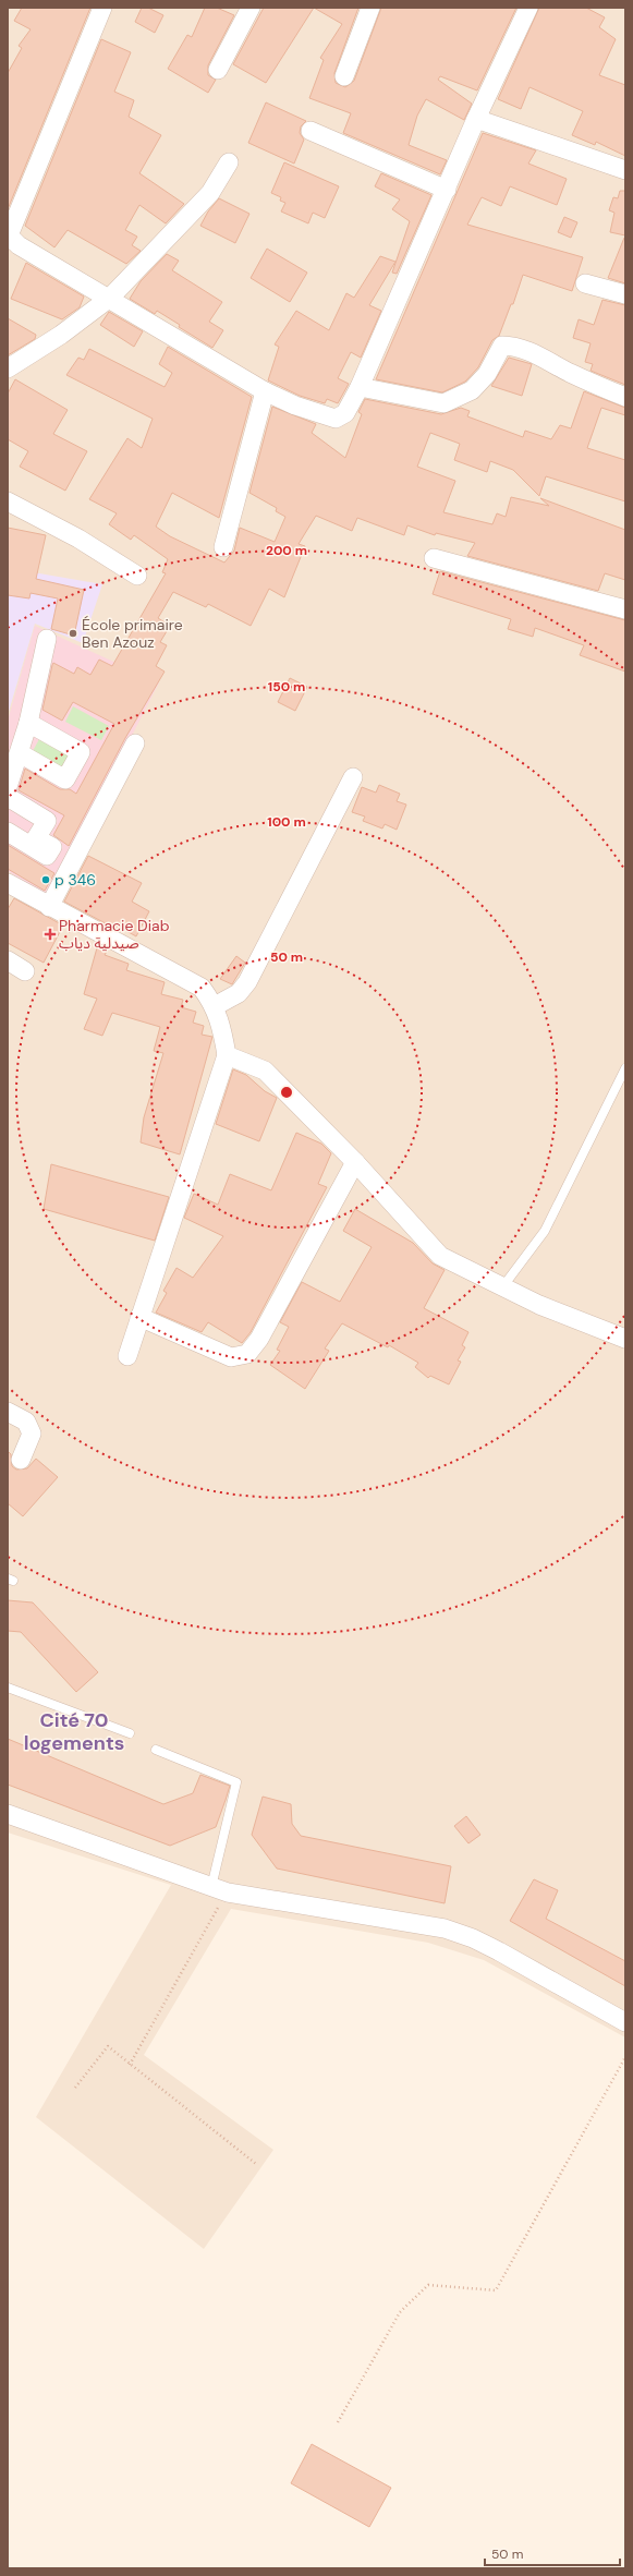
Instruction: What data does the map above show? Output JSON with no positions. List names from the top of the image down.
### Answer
{
  "districts": ["Cité 70 logements"],
  "places": {
    "other": ["École primaire Ben Azouz", "p 346"],
    "health": ["Pharmacie Diab صيدلية دياب"]
  },
  "scale_bar": "50 m",
  "rings": [
    "200 m",
    "150 m",
    "100 m",
    "50 m"
  ]
}
